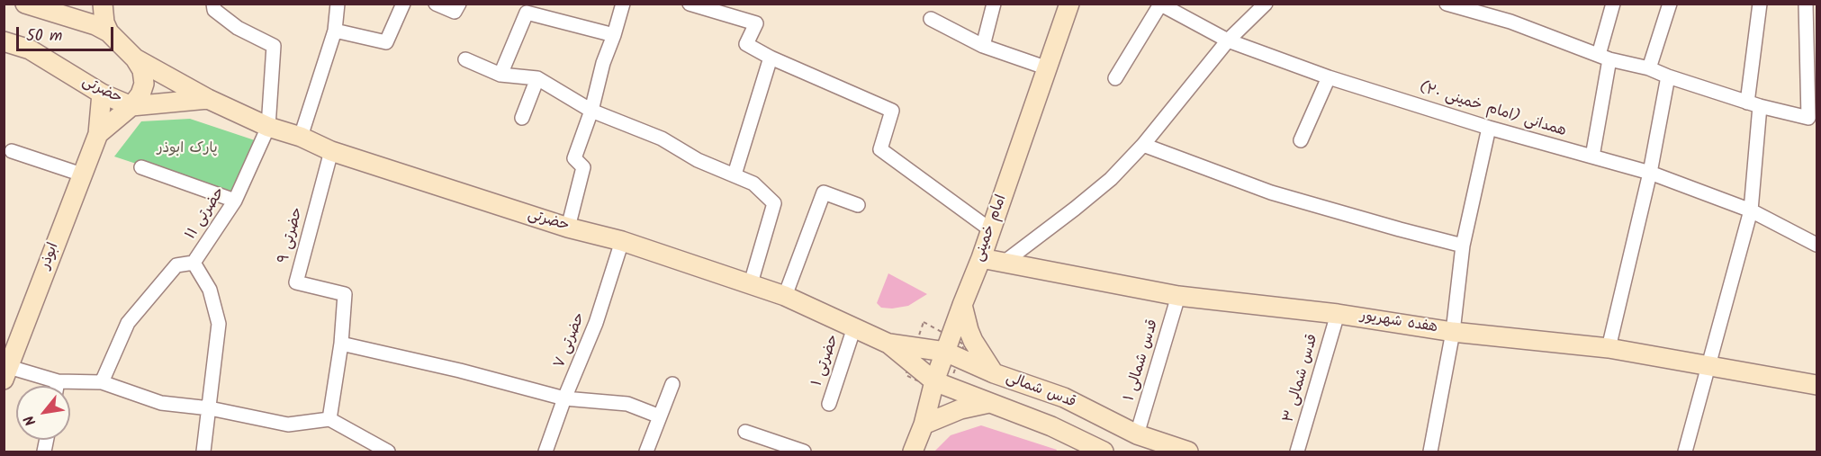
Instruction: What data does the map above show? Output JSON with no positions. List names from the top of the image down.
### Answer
{
  "streets": {
    "main road": [
      "حضرتی",
      "امام خمینی",
      "ابوذر",
      "هفده شهریور",
      "قدس شمالی"
    ],
    "street": [
      "همدانی (امام خمینی ۲۰)",
      "حضرتی ۱۱",
      "حضرتی ۹",
      "حضرتی ۷",
      "حضرتی ۱",
      "قدس شمالی ۱",
      "۳ قدس شمالی"
    ]
  },
  "crossings": [
    ["حضرتی", "حضرتی ۱۱"],
    ["حضرتی", "حضرتی ۹"],
    ["حضرتی", "حضرتی ۷"],
    ["حضرتی", "حضرتی ۱"],
    ["حضرتی", "قدس شمالی"],
    ["امام خمینی", "هفده شهریور"],
    ["امام خمینی", "قدس شمالی"],
    ["هفده شهریور", "قدس شمالی ۱"],
    ["هفده شهریور", "۳ قدس شمالی"],
    ["قدس شمالی ۱", "قدس شمالی"]
  ],
  "parks": ["پارک ابوذر"],
  "scale_bar": "50 m",
  "north": "bottom left"
}
